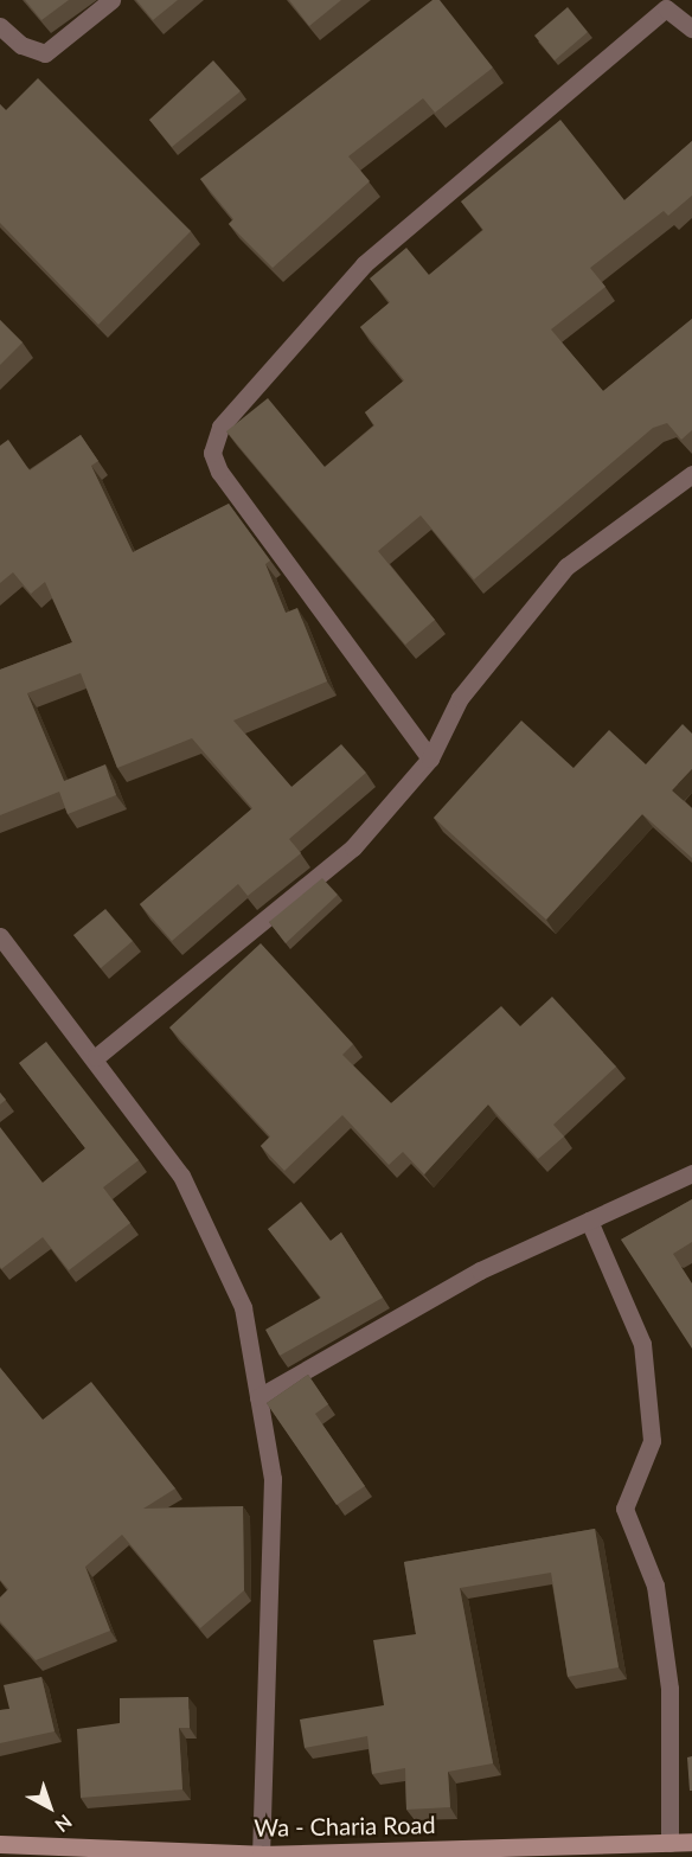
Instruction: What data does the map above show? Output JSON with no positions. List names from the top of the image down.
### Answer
{
  "streets": {
    "street": ["Wa - Charia Road"]
  },
  "north": "bottom right"
}
